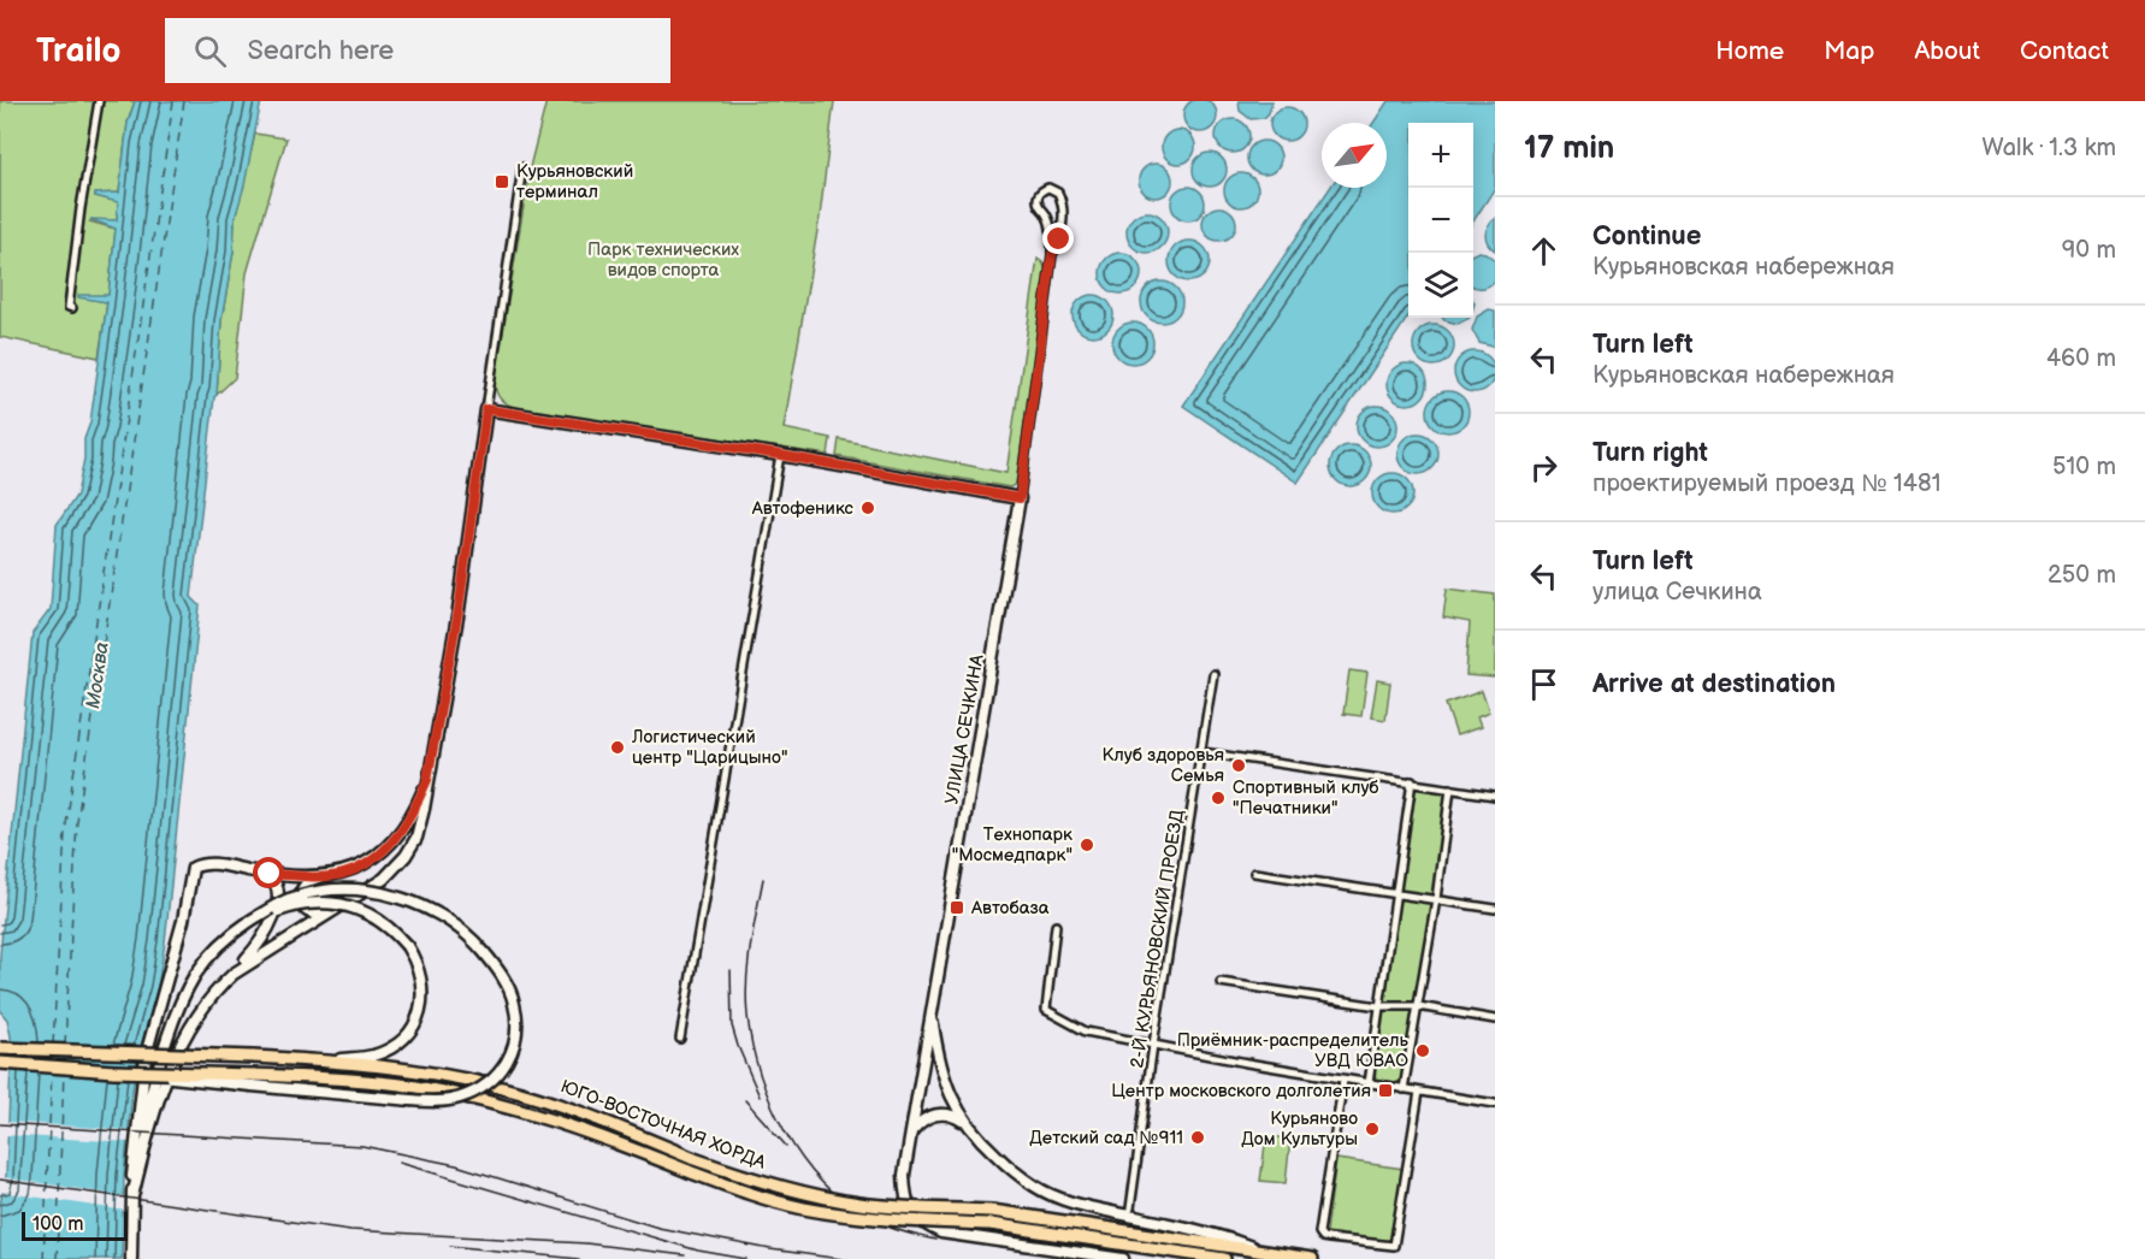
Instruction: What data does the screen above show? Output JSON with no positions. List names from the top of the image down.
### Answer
{
  "streets": {
    "main road": ["ЮГО-ВОСТОЧНАЯ ХОРДА"],
    "street": ["УЛИЦА СЕЧКИНА", "2-Й КУРЬЯНОВСКИЙ ПРОЕЗД"]
  },
  "water": ["Москва"],
  "parks": ["Парк технических видов спорта"],
  "places": {
    "transit": ["Курьяновский терминал", "Автобаза", "Центр московского долголетия"],
    "other": [
      "Автофеникс",
      "Логистический центр \"Царицыно\"",
      "Клуб здоровья Семья",
      "Спортивный клуб \"Печатники\"",
      "Технопарк \"Мосмедпарк\"",
      "Приёмник-распределитель УВД ЮВАО",
      "Курьяново Дом Культуры",
      "Детский сад №911"
    ]
  },
  "scale_bar": "100 m",
  "north": "top right",
  "page": {
    "header": "Trailo",
    "search": "Search here",
    "nav": [
      "Home",
      "Map",
      "About",
      "Contact"
    ],
    "heading": ["17 min", "Walk · 1.3 km"],
    "map_buttons": ["+", "−"],
    "list": [
      ["Continue", "Курьяновская набережная", "90 m"],
      ["Turn left", "Курьяновская набережная", "460 m"],
      ["Turn right", "проектируемый проезд № 1481", "510 m"],
      ["Turn left", "улица Сечкина", "250 m"],
      "Arrive at destination"
    ],
    "scale": "100 m"
  }
}
